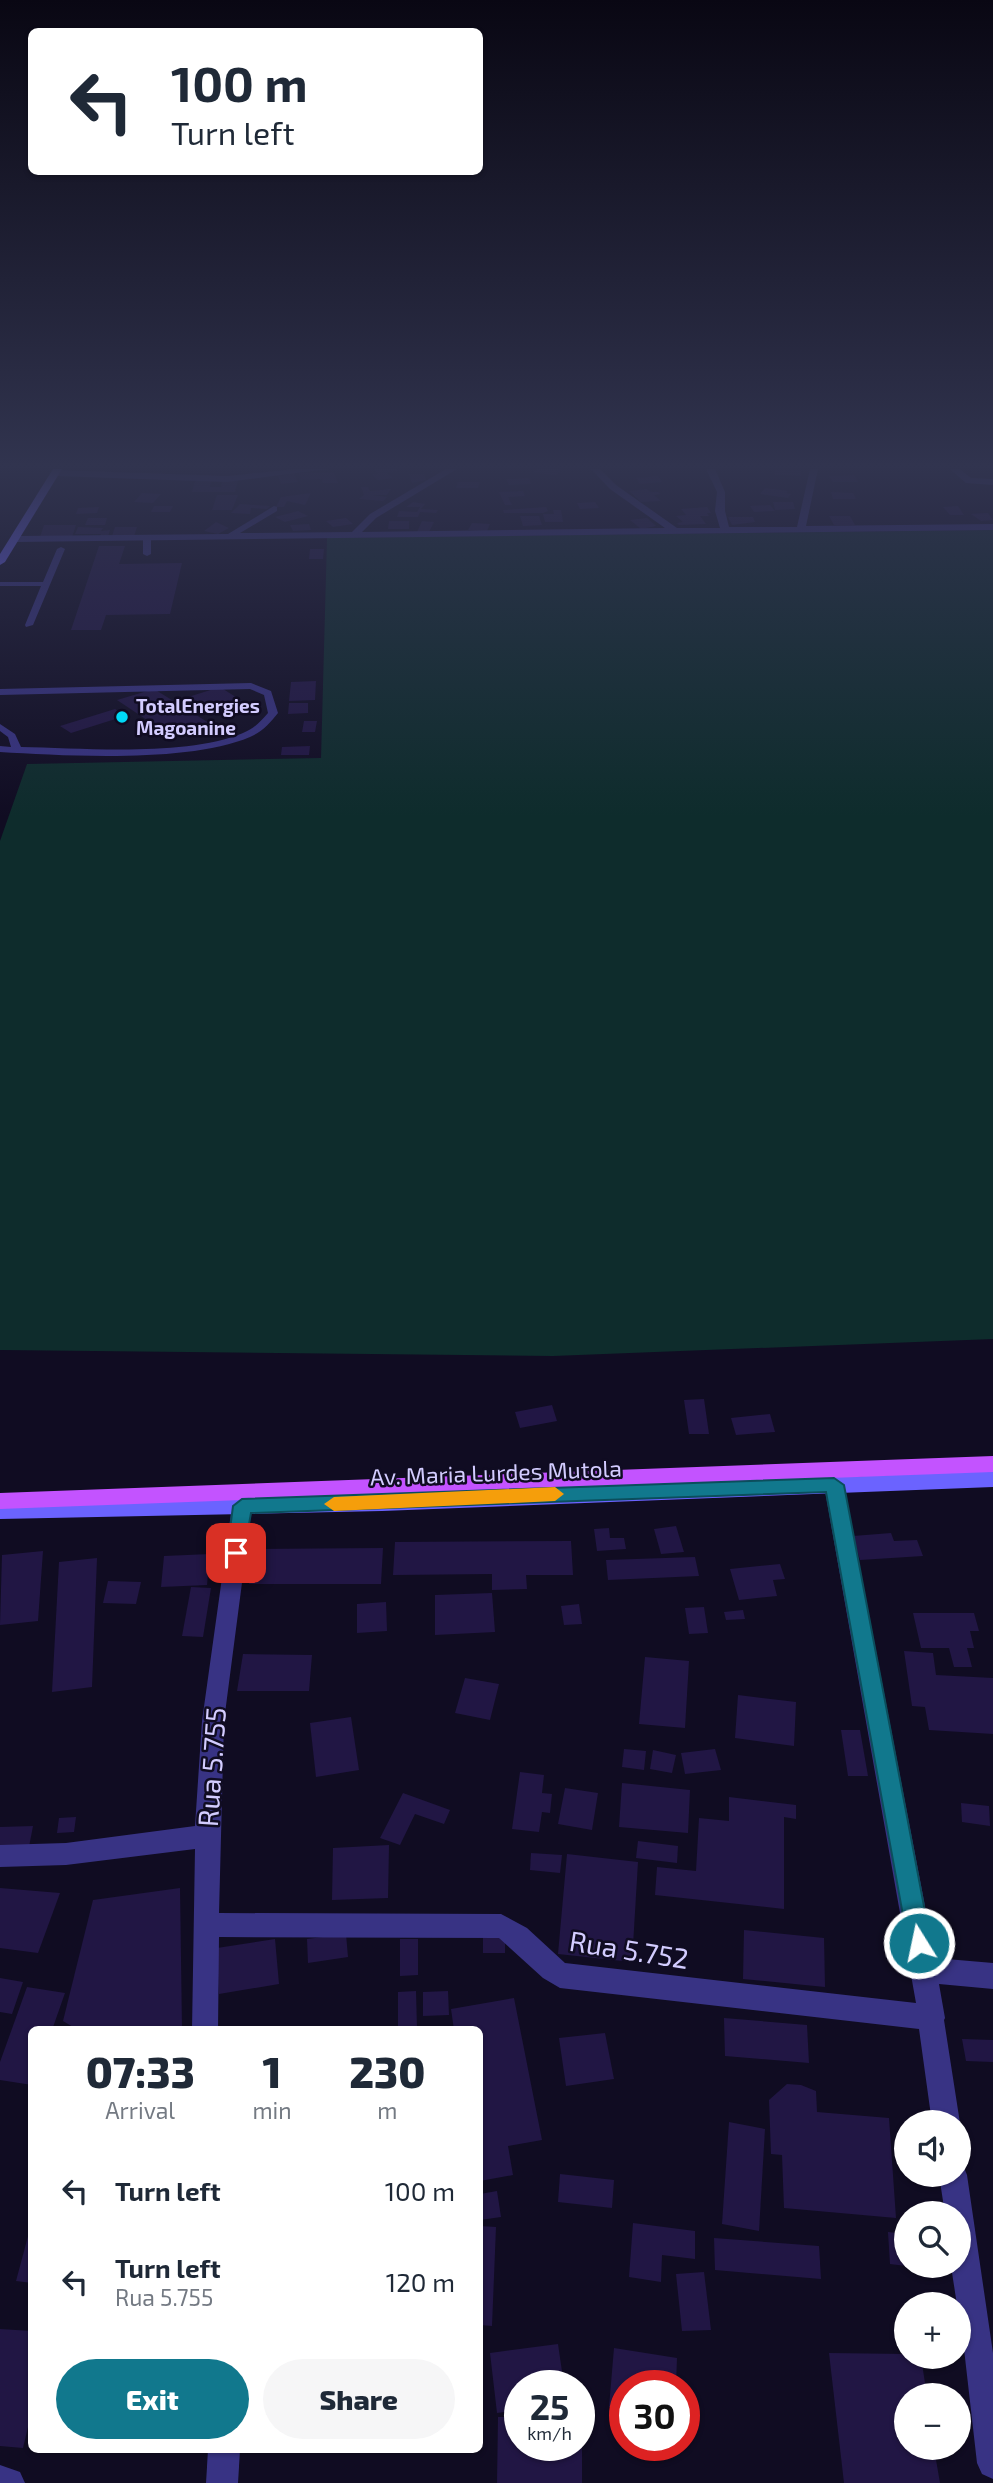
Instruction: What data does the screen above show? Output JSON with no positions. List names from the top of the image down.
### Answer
{
  "streets": {
    "main road": ["Av. Maria Lurdes Mutola"],
    "street": ["Rua 5.755", "Rua 5.752"]
  },
  "crossings": [
    ["Av. Maria Lurdes Mutola", "Rua 5.755"],
    ["Rua 5.755", "Rua 5.752"]
  ],
  "places": ["TotalEnergies Magoanine"],
  "page": {
    "turn": ["100 m", "Turn left"],
    "eta": [
      "07:33",
      "Arrival",
      "1",
      "min",
      "230",
      "m"
    ],
    "map_buttons": ["+", "−"],
    "list": [
      {
        "name": "Turn left",
        "value": "100 m"
      },
      {
        "name": "Turn left",
        "note": "Rua 5.755",
        "value": "120 m"
      }
    ],
    "buttons": ["Exit", "Share"],
    "speed": "25 km/h",
    "limit": "30"
  }
}
